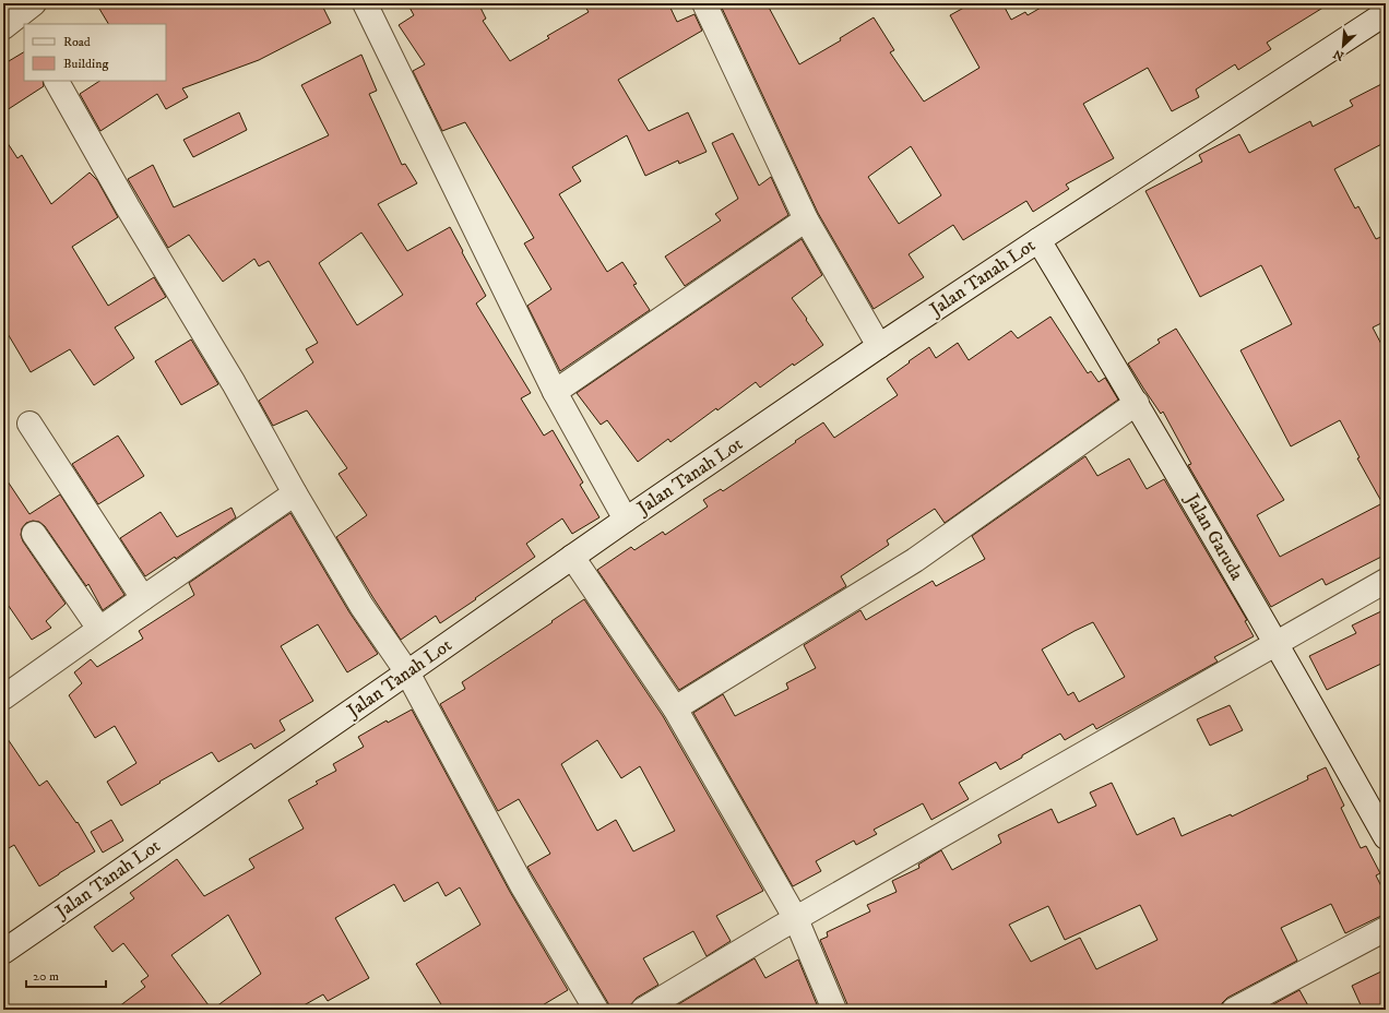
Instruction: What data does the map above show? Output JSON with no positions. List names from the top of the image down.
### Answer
{
  "streets": {
    "street": ["Jalan Tanah Lot", "Jalan Garuda"]
  },
  "crossings": [
    ["Jalan Tanah Lot", "Jalan Garuda"]
  ],
  "legend": ["Road", "Building"],
  "scale_bar": "20 m",
  "north": "bottom left"
}
